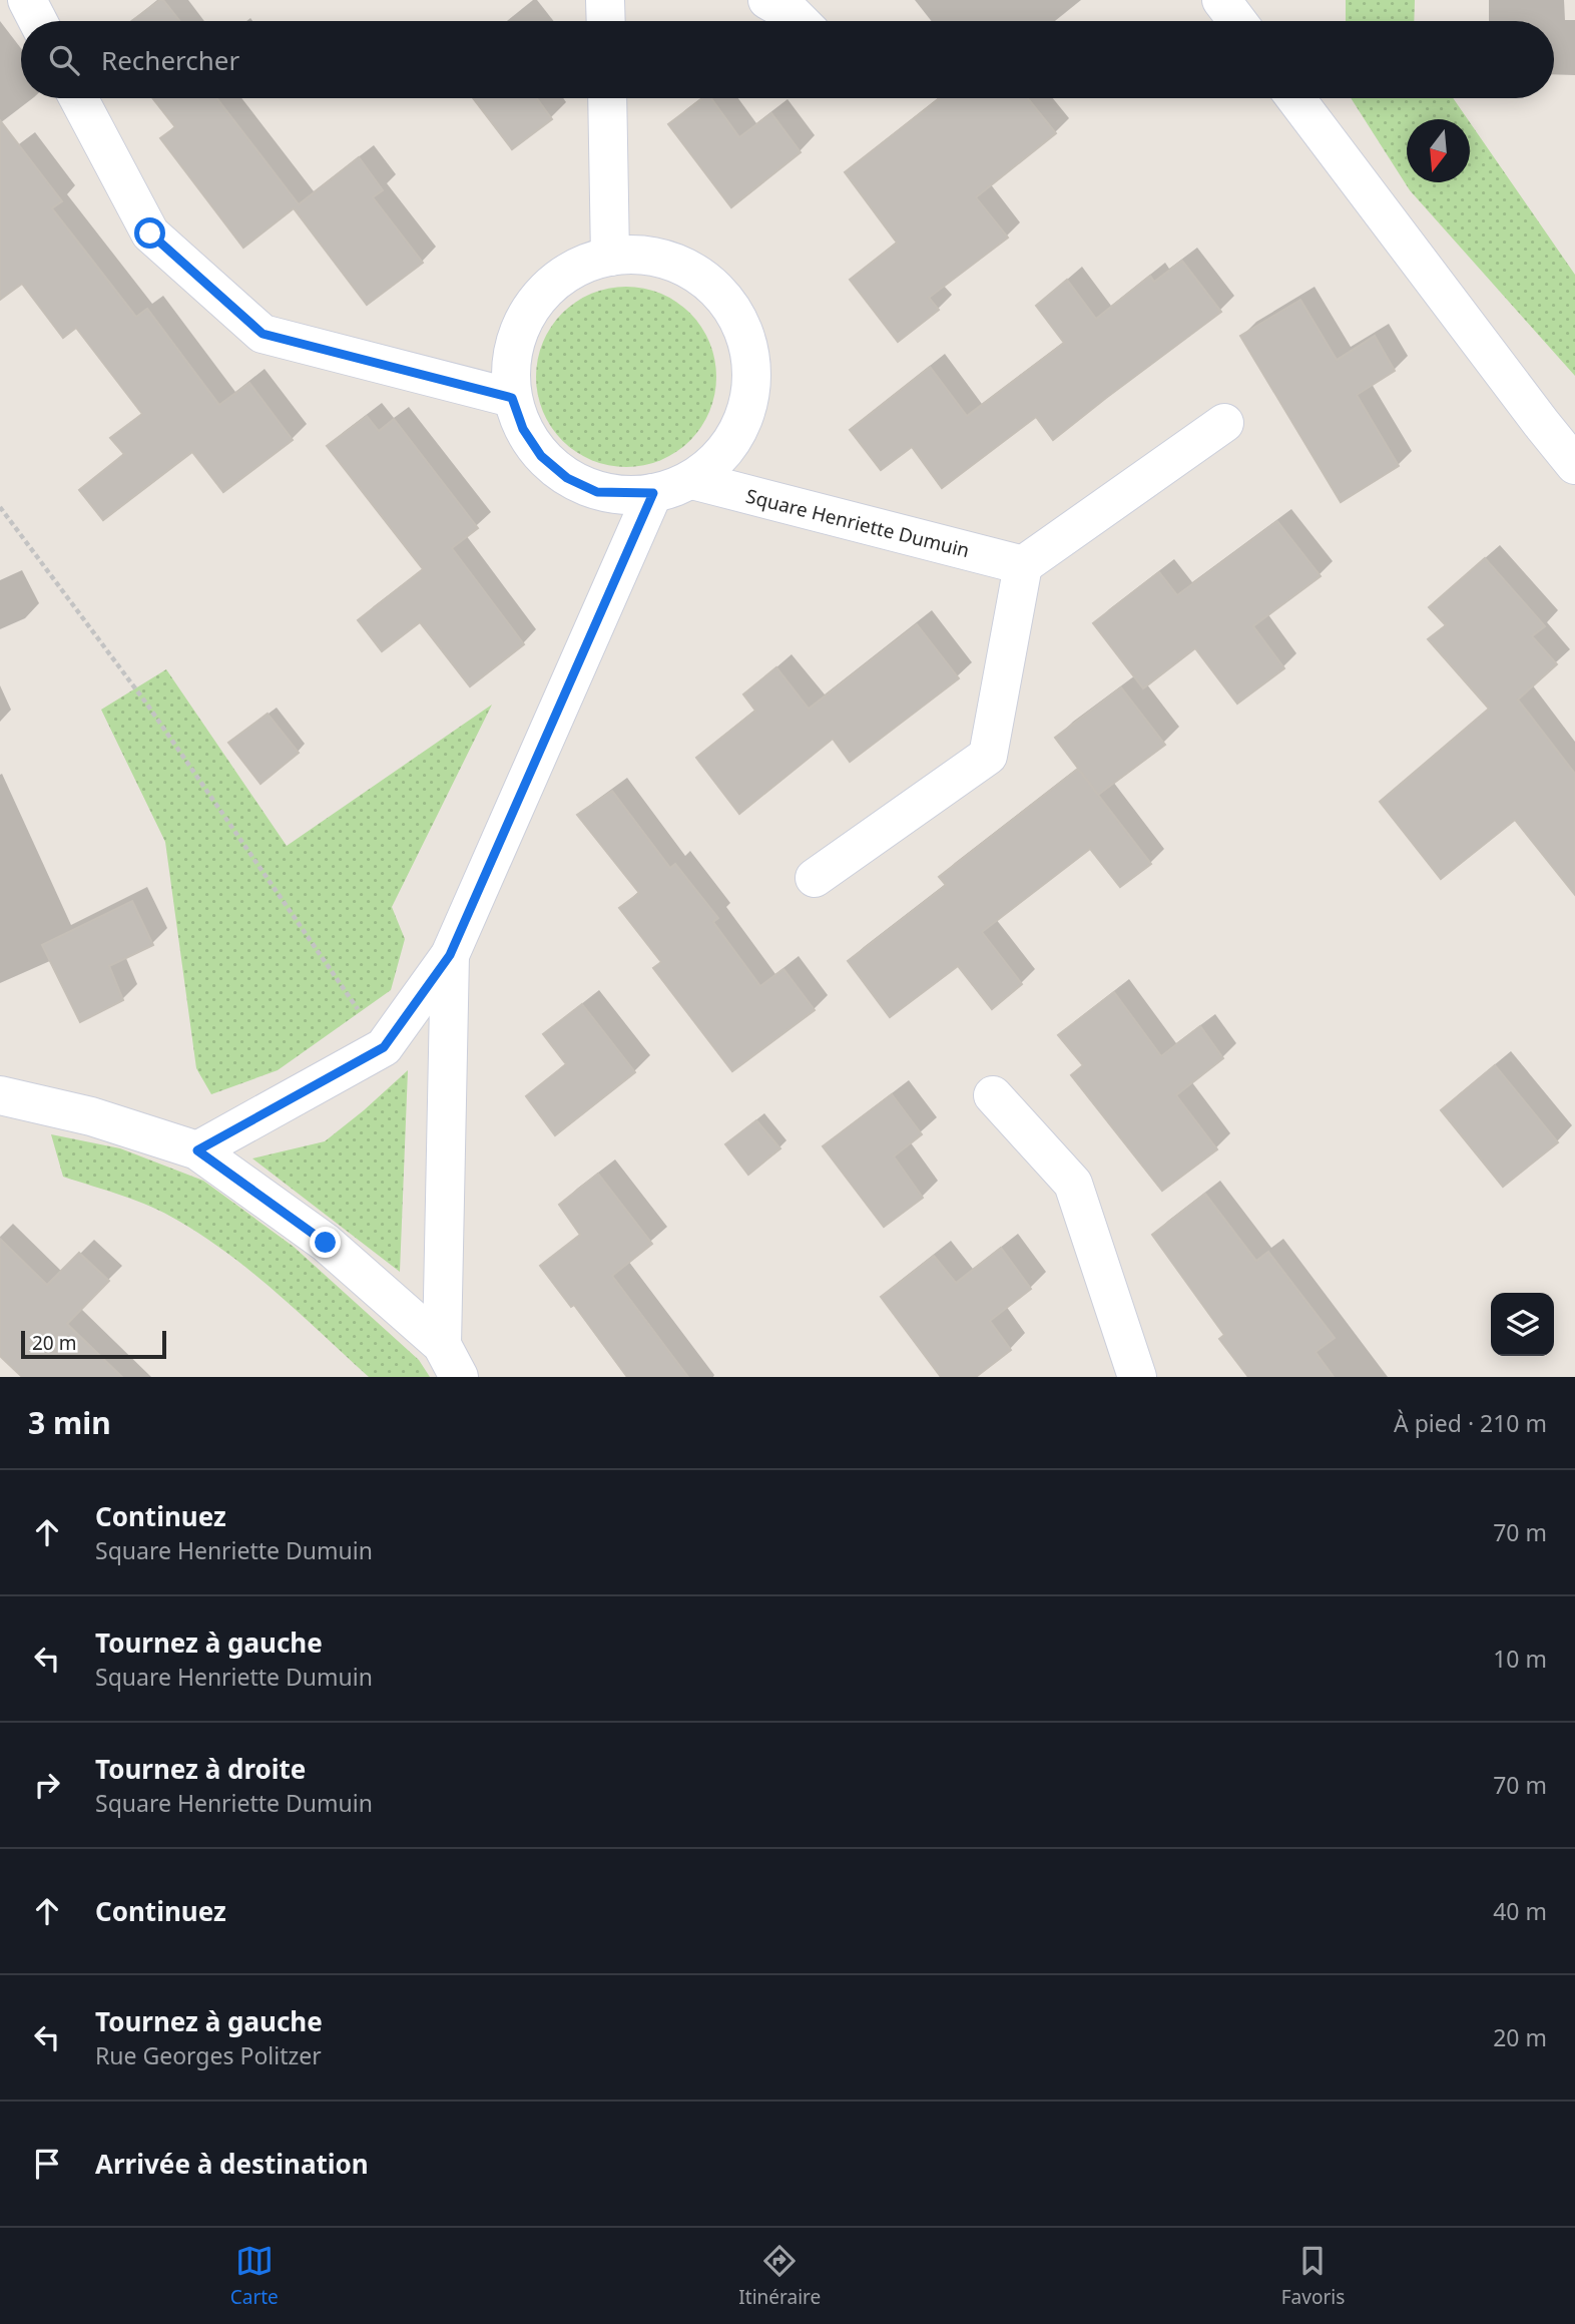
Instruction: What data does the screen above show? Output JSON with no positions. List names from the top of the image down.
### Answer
{
  "streets": {
    "street": ["Square Henriette Dumuin"]
  },
  "scale_bar": "20 m",
  "north": "bottom",
  "page": {
    "search": "Rechercher",
    "scale": "20 m",
    "heading": ["3 min", "À pied · 210 m"],
    "list": [
      ["Continuez", "Square Henriette Dumuin", "70 m"],
      ["Tournez à gauche", "Square Henriette Dumuin", "10 m"],
      ["Tournez à droite", "Square Henriette Dumuin", "70 m"],
      ["Continuez", "40 m"],
      ["Tournez à gauche", "Rue Georges Politzer", "20 m"],
      "Arrivée à destination"
    ],
    "nav": ["Carte", "Itinéraire", "Favoris"]
  }
}
